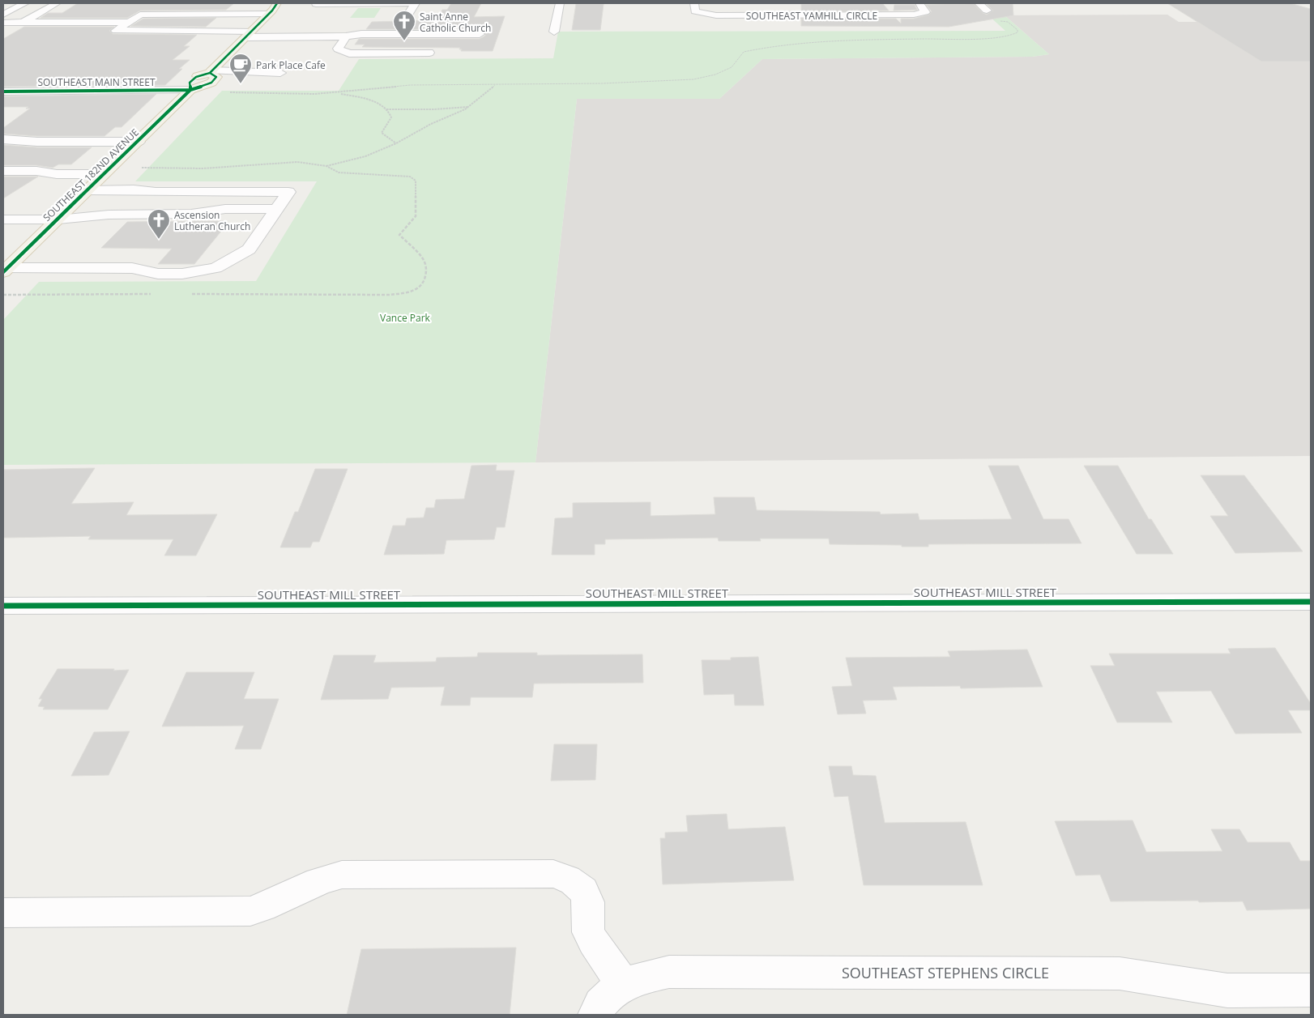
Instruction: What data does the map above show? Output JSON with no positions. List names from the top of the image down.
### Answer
{
  "streets": {
    "main road": ["SOUTHEAST 182ND AVENUE"],
    "street": [
      "SOUTHEAST YAMHILL CIRCLE",
      "SOUTHEAST MAIN STREET",
      "SOUTHEAST MILL STREET",
      "SOUTHEAST STEPHENS CIRCLE"
    ]
  },
  "crossings": [
    ["SOUTHEAST MAIN STREET", "SOUTHEAST 182ND AVENUE"]
  ],
  "parks": ["Vance Park"],
  "places": {
    "church": ["Saint Anne Catholic Church", "Ascension Lutheran Church"],
    "cafe": ["Park Place Cafe"]
  }
}
